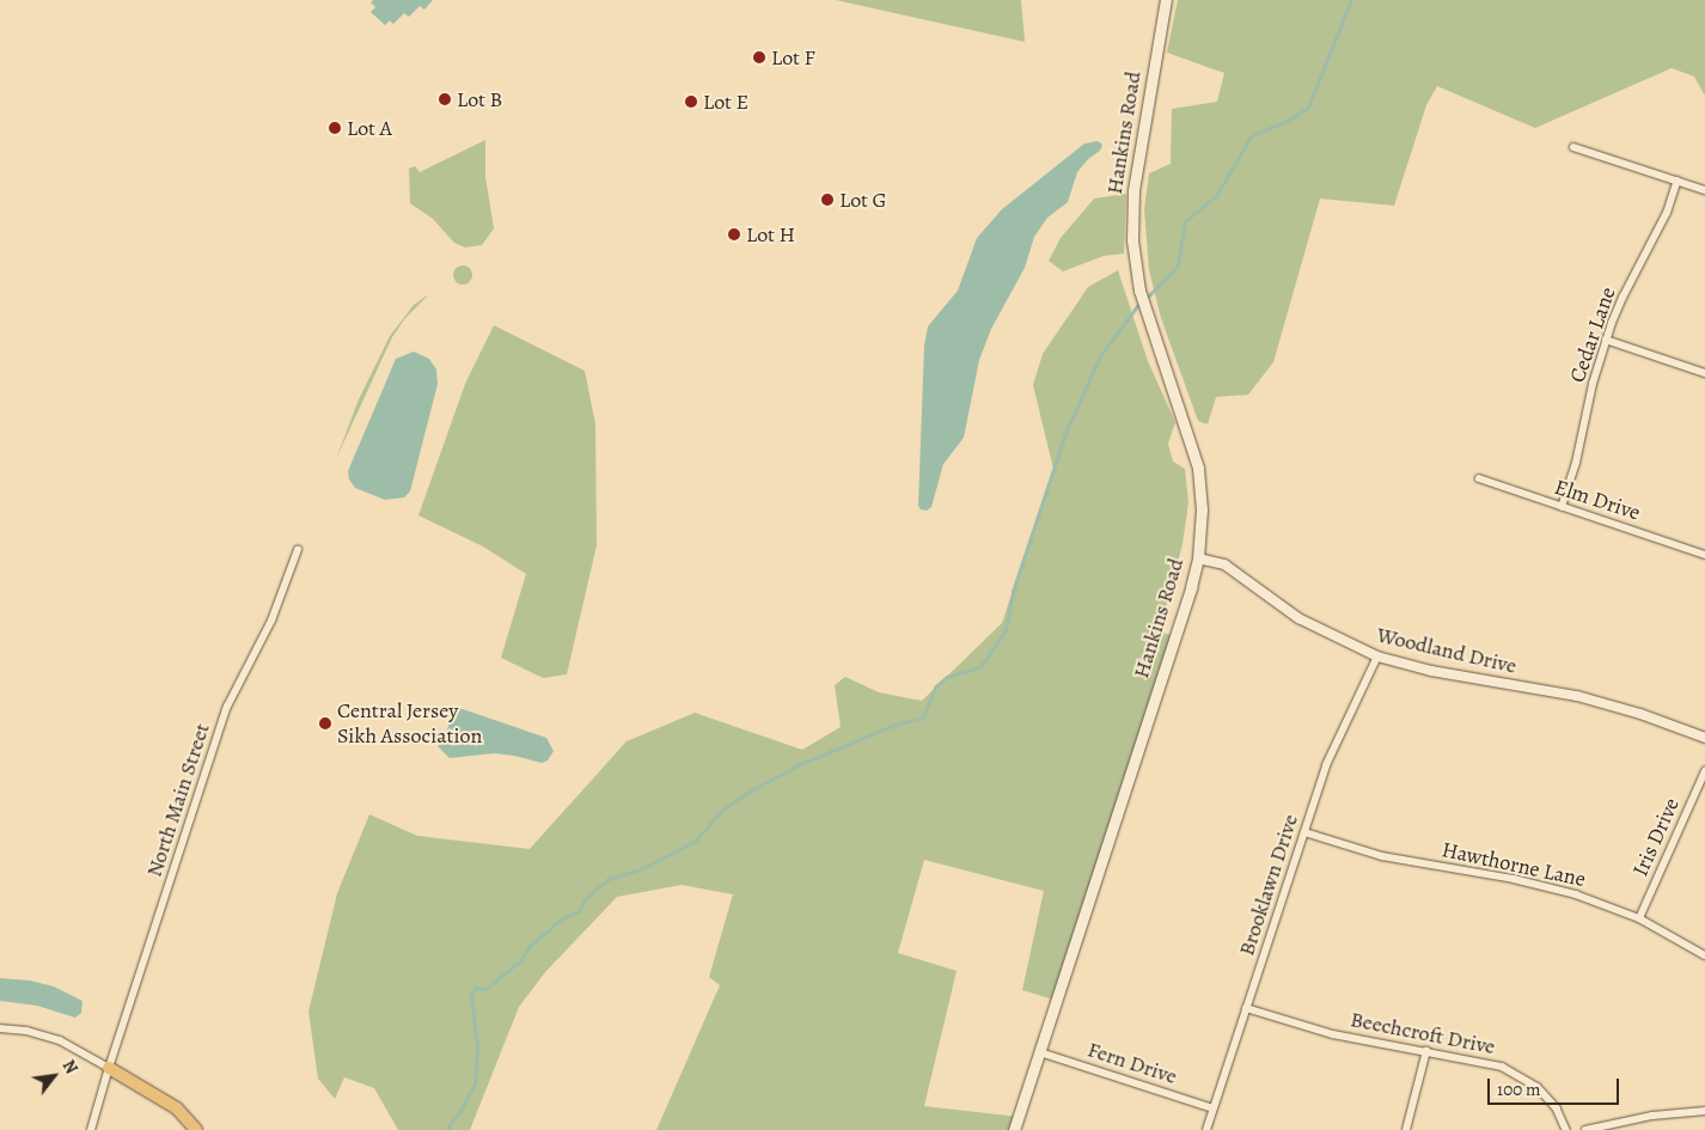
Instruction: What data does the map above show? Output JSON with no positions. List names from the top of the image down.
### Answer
{
  "streets": {
    "main road": ["Hankins Road"],
    "street": [
      "Cedar Lane",
      "Elm Drive",
      "Woodland Drive",
      "North Main Street",
      "Iris Drive",
      "Hawthorne Lane",
      "Brooklawn Drive",
      "Beechcroft Drive",
      "Fern Drive"
    ]
  },
  "crossings": [
    ["Hankins Road", "Woodland Drive"],
    ["Hankins Road", "Fern Drive"],
    ["Cedar Lane", "Elm Drive"],
    ["Woodland Drive", "Brooklawn Drive"],
    ["Iris Drive", "Hawthorne Lane"],
    ["Hawthorne Lane", "Brooklawn Drive"],
    ["Brooklawn Drive", "Beechcroft Drive"],
    ["Brooklawn Drive", "Fern Drive"]
  ],
  "places": [
    "Lot F",
    "Lot B",
    "Lot E",
    "Lot A",
    "Lot G",
    "Lot H",
    "Central Jersey Sikh Association"
  ],
  "scale_bar": "100 m",
  "north": "top right"
}
